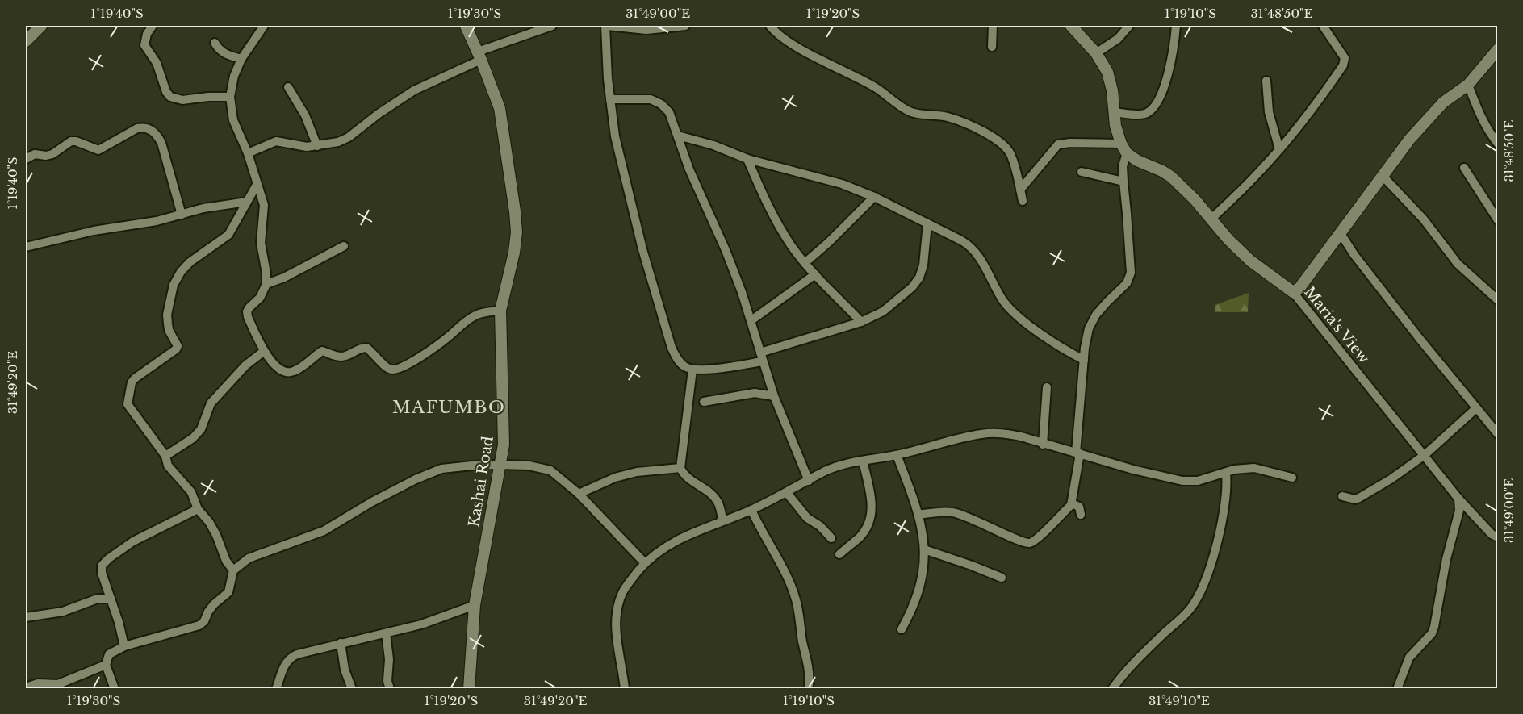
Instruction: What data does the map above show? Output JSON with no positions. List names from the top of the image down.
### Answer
{
  "streets": {
    "street": ["Maria's View", "Kashai Road"]
  },
  "districts": ["MAFUMBO"],
  "coordinates": [
    "1°19'40\"S",
    "1°19'30\"S",
    "31°49'00\"E",
    "1°19'20\"S",
    "1°19'10\"S",
    "31°48'50\"E",
    "31°49'20\"E",
    "31°49'10\"E"
  ]
}
